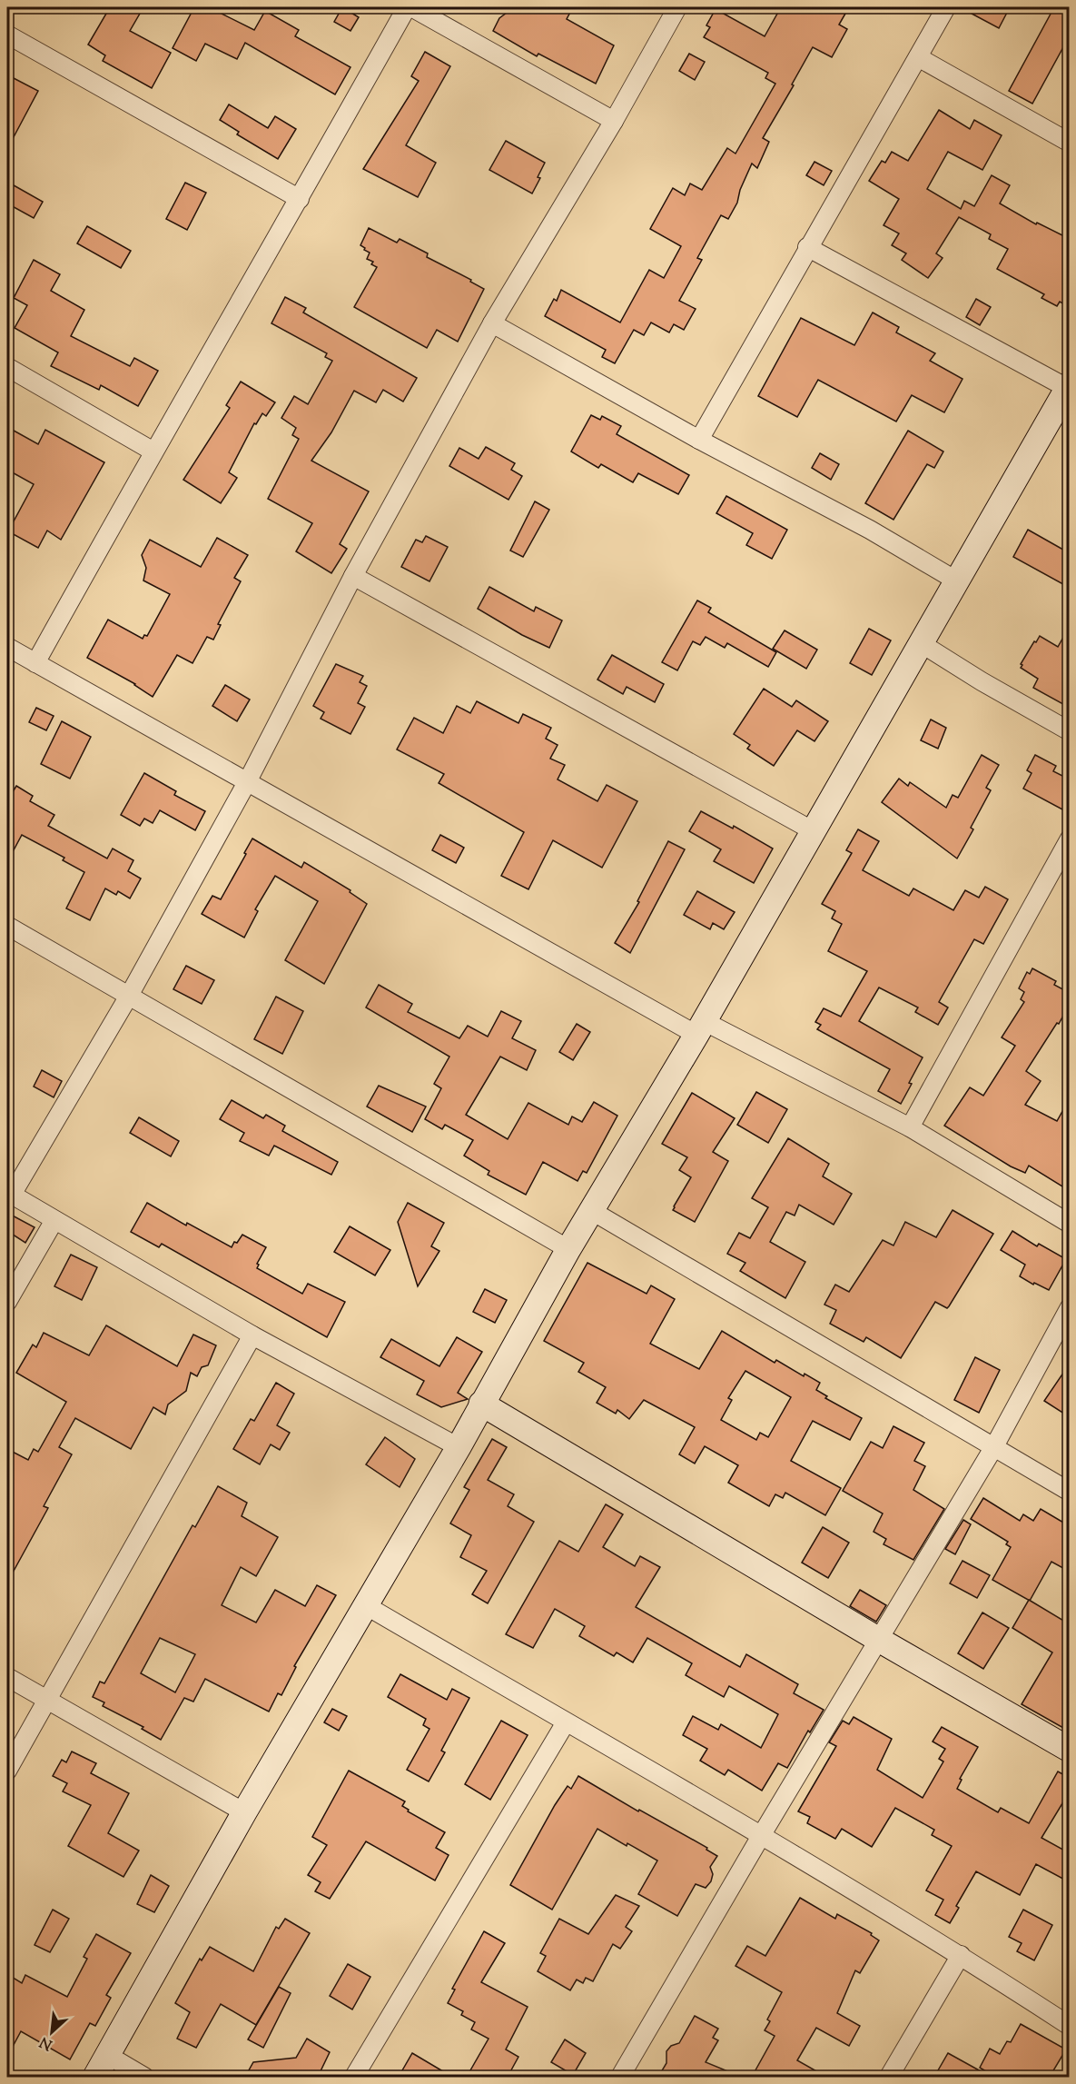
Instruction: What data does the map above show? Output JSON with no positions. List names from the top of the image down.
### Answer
{
  "north": "bottom left"
}
